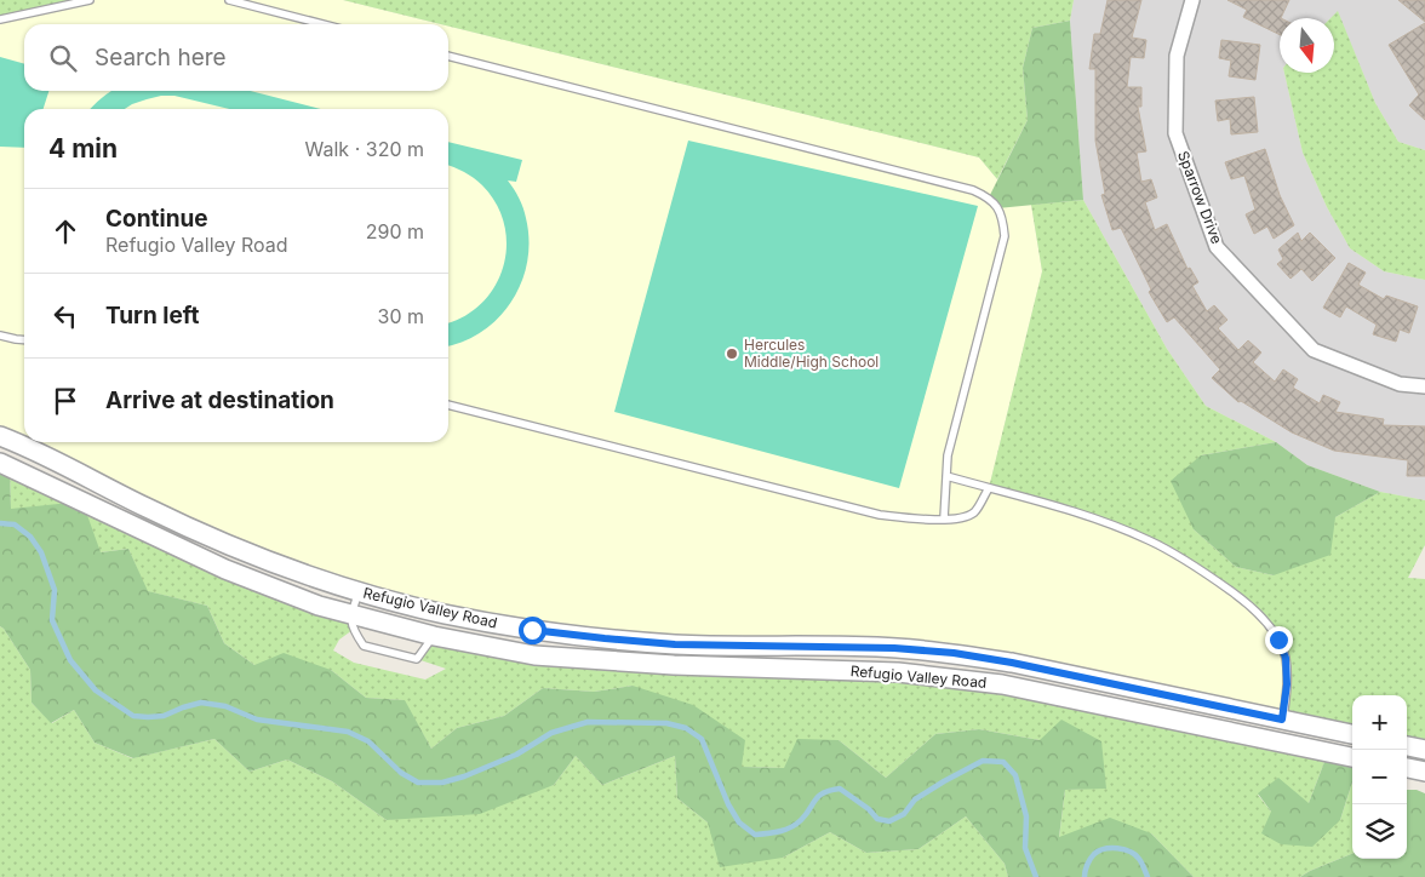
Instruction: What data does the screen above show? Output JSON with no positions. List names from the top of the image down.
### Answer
{
  "streets": {
    "street": ["Sparrow Drive", "Refugio Valley Road"]
  },
  "places": ["Hercules Middle/High School"],
  "north": "bottom",
  "page": {
    "search": "Search here",
    "heading": ["4 min", "Walk · 320 m"],
    "list": [
      ["Continue", "Refugio Valley Road", "290 m"],
      ["Turn left", "30 m"],
      "Arrive at destination"
    ],
    "map_buttons": ["+", "−"]
  }
}
